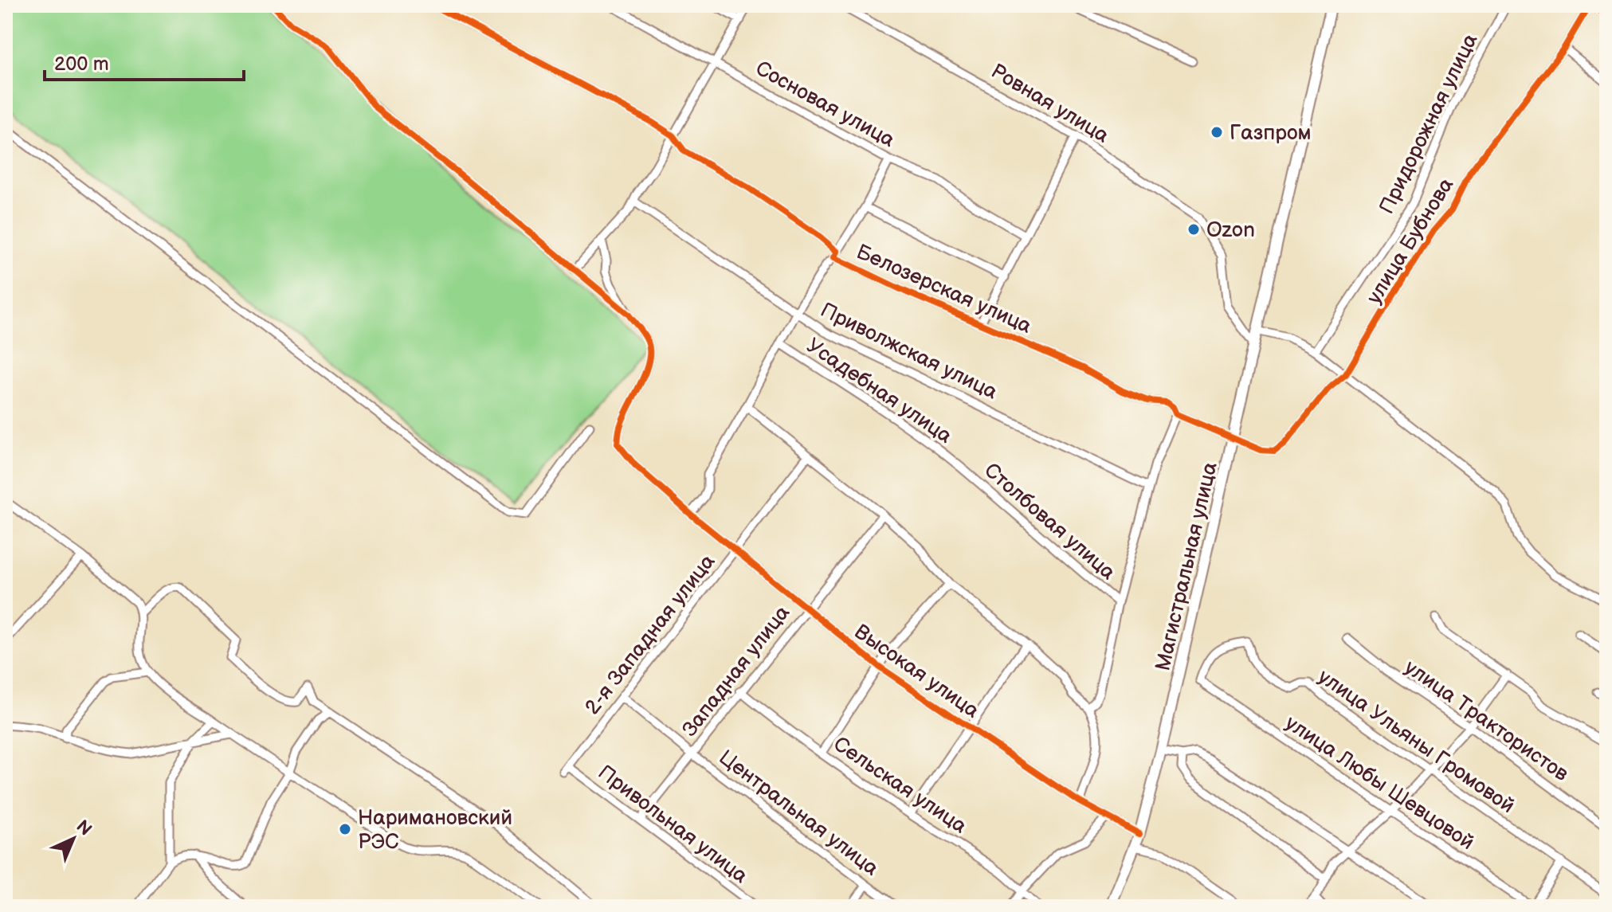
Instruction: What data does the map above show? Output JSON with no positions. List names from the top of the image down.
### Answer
{
  "streets": {
    "highway": ["Магистральная улица"],
    "street": [
      "Ровная улица",
      "Сосновая улица",
      "Придорожная улица",
      "улица Бубнова",
      "Белозерская улица",
      "Приволжская улица",
      "Усадебная улица",
      "Столбовая улица",
      "2-я Западная улица",
      "Западная улица",
      "Высокая улица",
      "улица Трактористов",
      "улица Ульяны Громовой",
      "улица Любы Шевцовой",
      "Сельская улица",
      "Центральная улица",
      "Привольная улица"
    ]
  },
  "crossings": [
    ["Ровная улица", "Магистральная улица"],
    ["улица Бубнова", "Белозерская улица"],
    ["улица Бубнова", "Магистральная улица"],
    ["Белозерская улица", "Магистральная улица"],
    ["Усадебная улица", "Столбовая улица"],
    ["Магистральная улица", "Высокая улица"],
    ["2-я Западная улица", "Высокая улица"],
    ["2-я Западная улица", "Центральная улица"],
    ["2-я Западная улица", "Привольная улица"],
    ["Западная улица", "Высокая улица"],
    ["Западная улица", "Сельская улица"],
    ["Западная улица", "Центральная улица"],
    ["Западная улица", "Привольная улица"],
    ["улица Ульяны Громовой", "улица Любы Шевцовой"]
  ],
  "places": ["Газпром", "Ozon", "Наримановский РЭС"],
  "scale_bar": "200 m",
  "north": "top right"
}
